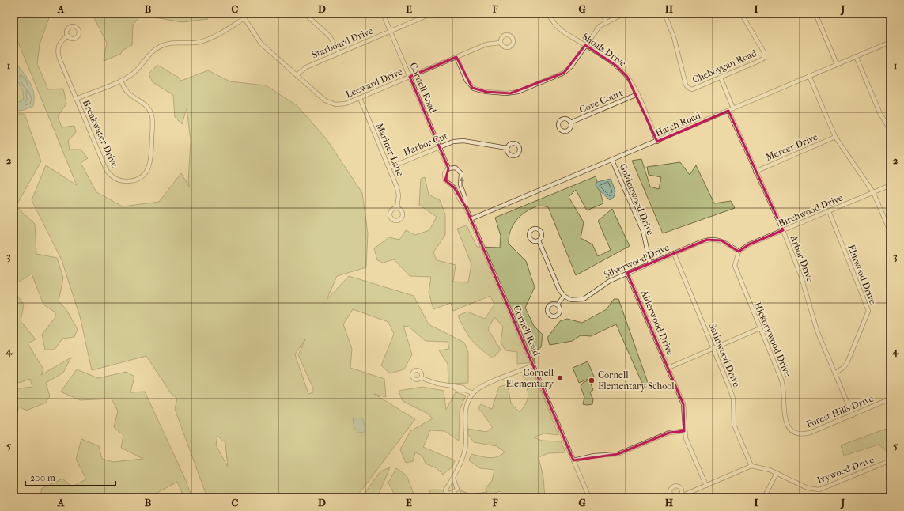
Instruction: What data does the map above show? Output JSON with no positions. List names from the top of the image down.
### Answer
{
  "streets": {
    "street": [
      "Starboard Drive",
      "Shoals Drive",
      "Cheboygan Road",
      "Leeward Drive",
      "Cornell Road",
      "Cove Court",
      "Hatch Road",
      "Breakwater Drive",
      "Harbor Cut",
      "Mercer Drive",
      "Mariner Lane",
      "Goldenwood Drive",
      "Birchwood Drive",
      "Arbor Drive",
      "Silverwood Drive",
      "Elmwood Drive",
      "Alderwood Drive",
      "Hickorywood Drive",
      "Satinwood Drive",
      "Forest Hills Drive",
      "Ivywood Drive"
    ]
  },
  "crossings": [
    ["Starboard Drive", "Leeward Drive"],
    ["Starboard Drive", "Cornell Road"],
    ["Shoals Drive", "Cove Court"],
    ["Shoals Drive", "Hatch Road"],
    ["Leeward Drive", "Cornell Road"],
    ["Leeward Drive", "Mariner Lane"],
    ["Cornell Road", "Hatch Road"],
    ["Cornell Road", "Harbor Cut"],
    ["Hatch Road", "Goldenwood Drive"],
    ["Hatch Road", "Arbor Drive"],
    ["Harbor Cut", "Mariner Lane"],
    ["Mercer Drive", "Arbor Drive"],
    ["Goldenwood Drive", "Silverwood Drive"],
    ["Birchwood Drive", "Arbor Drive"],
    ["Birchwood Drive", "Silverwood Drive"],
    ["Birchwood Drive", "Elmwood Drive"],
    ["Birchwood Drive", "Hickorywood Drive"],
    ["Arbor Drive", "Elmwood Drive"],
    ["Arbor Drive", "Forest Hills Drive"],
    ["Silverwood Drive", "Alderwood Drive"],
    ["Silverwood Drive", "Hickorywood Drive"],
    ["Silverwood Drive", "Satinwood Drive"],
    ["Hickorywood Drive", "Forest Hills Drive"],
    ["Satinwood Drive", "Ivywood Drive"]
  ],
  "places": ["Cornell Elementary", "Cornell Elementary School"],
  "scale_bar": "200 m",
  "grid": {
    "columns": [
      "A",
      "B",
      "C",
      "D",
      "E",
      "F",
      "G",
      "H",
      "I",
      "J"
    ],
    "rows": [
      "1",
      "2",
      "3",
      "4",
      "5"
    ]
  }
}
